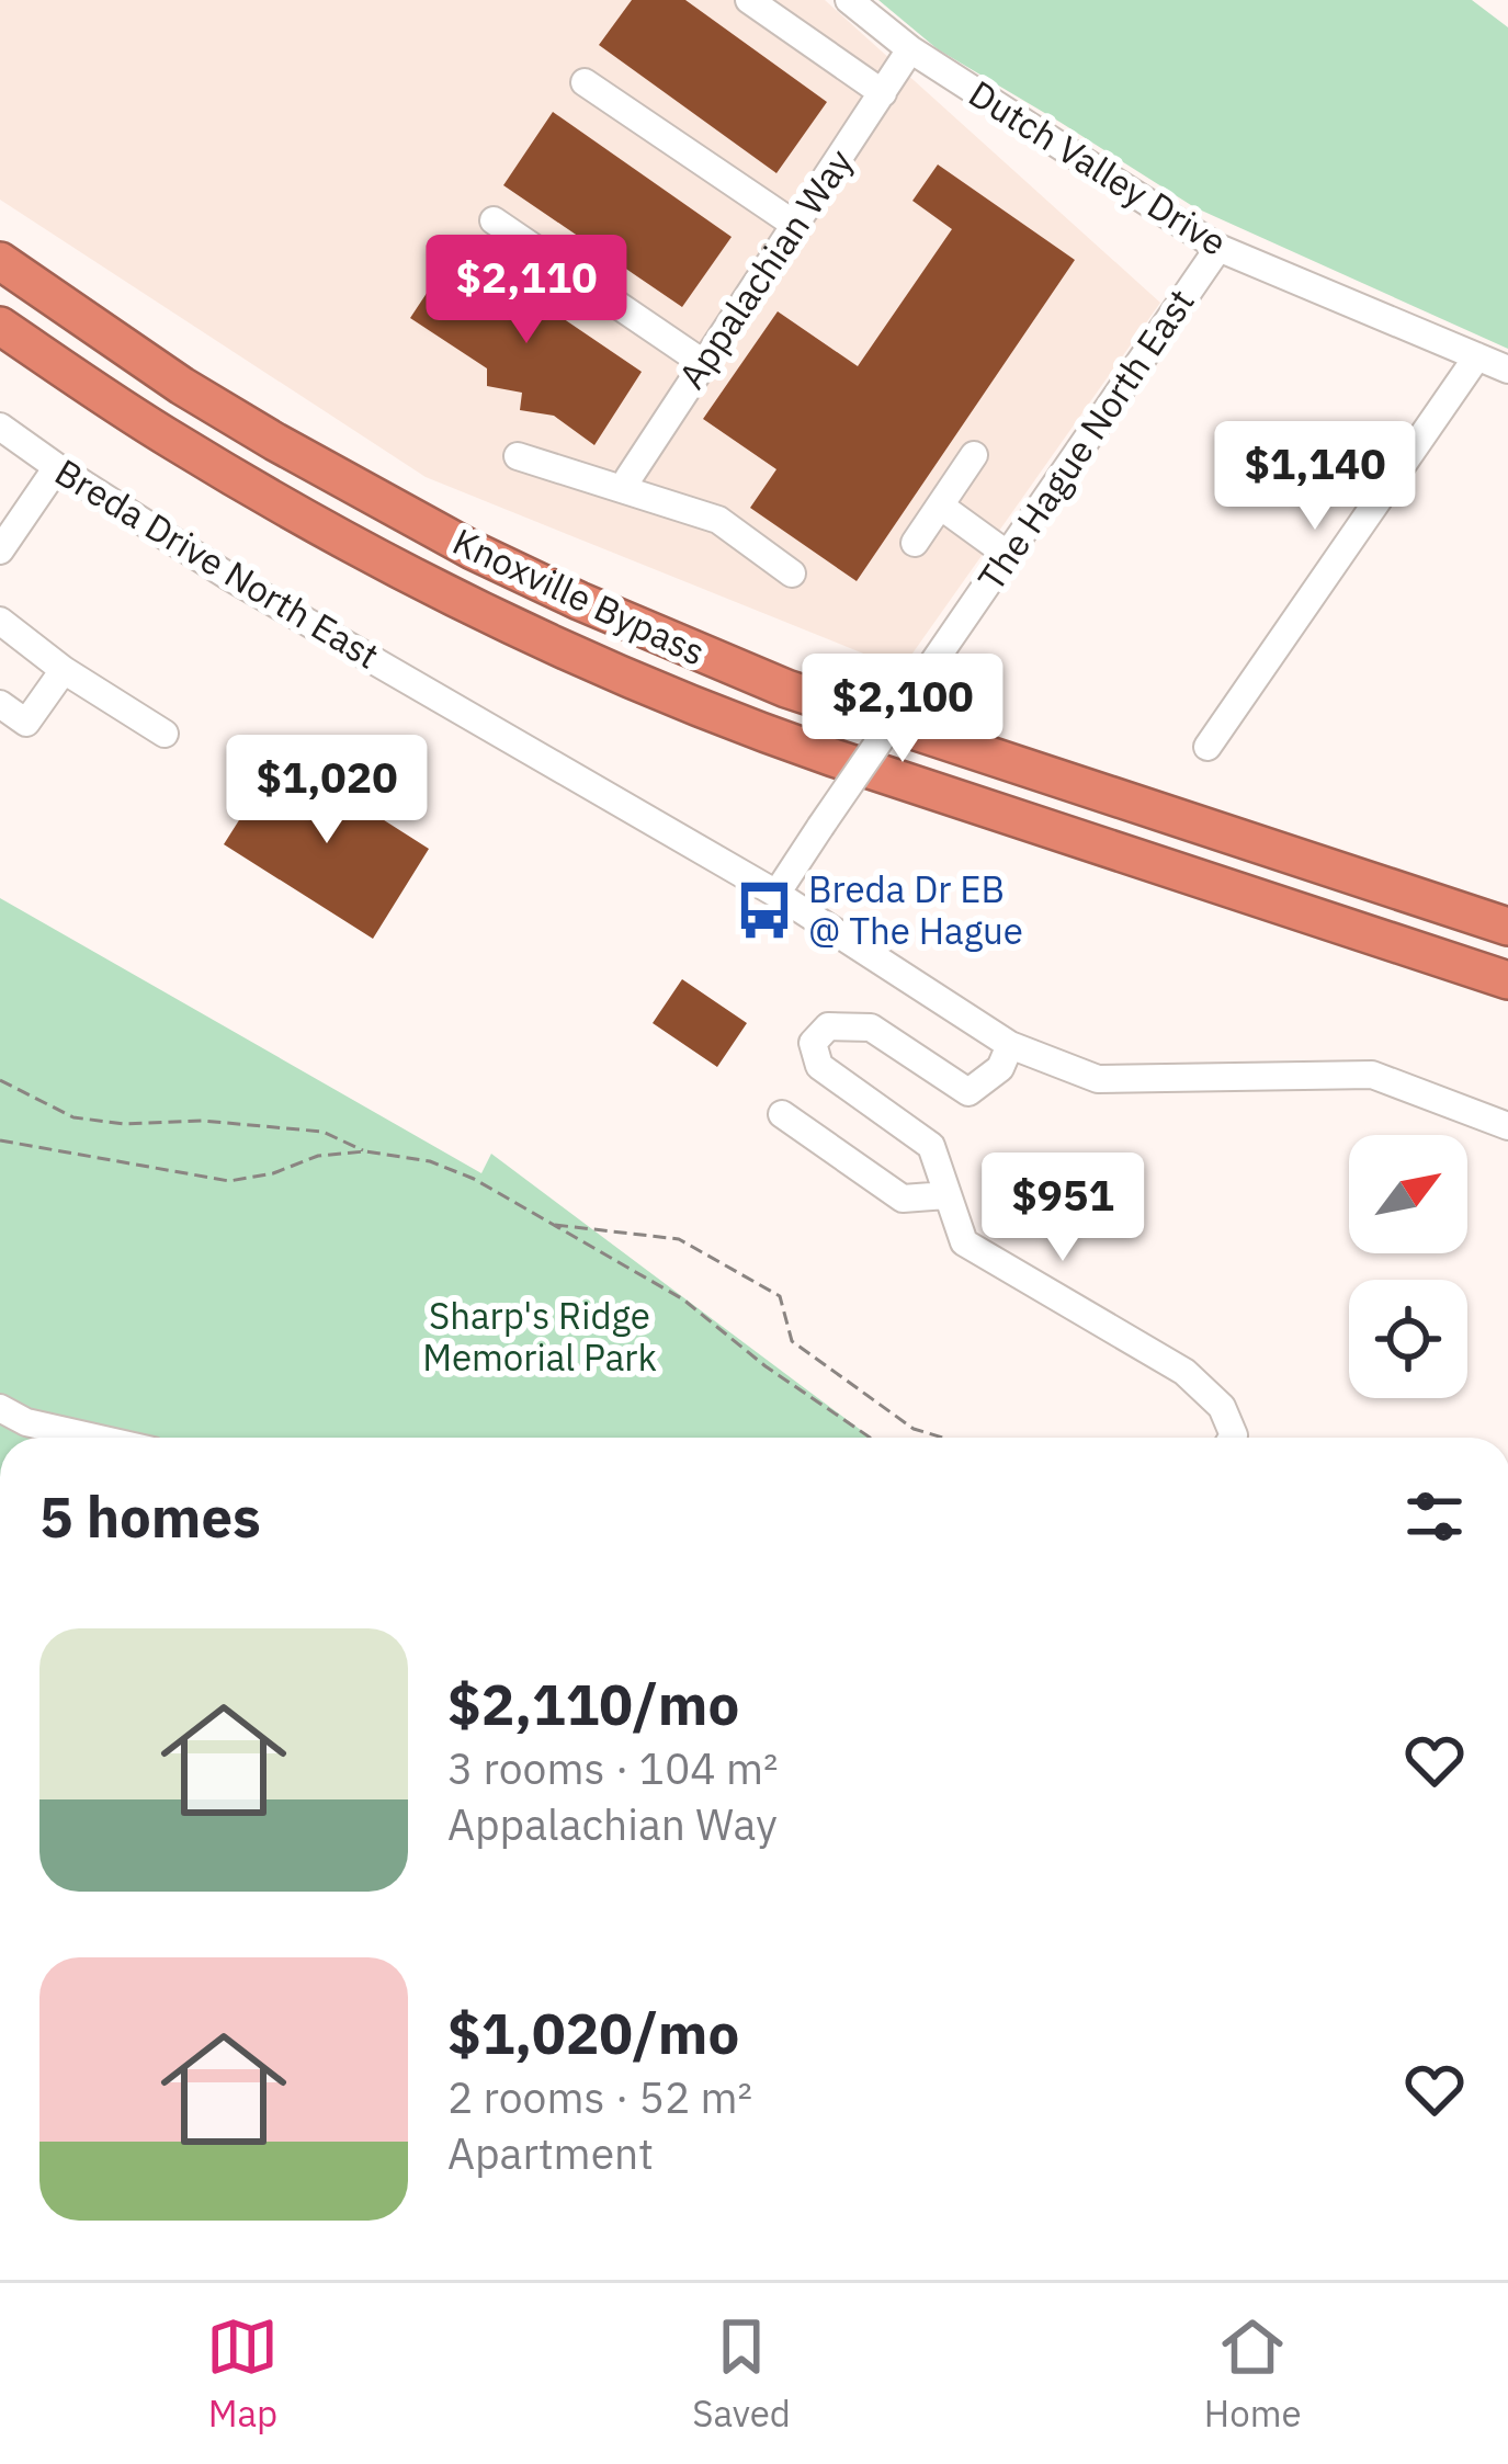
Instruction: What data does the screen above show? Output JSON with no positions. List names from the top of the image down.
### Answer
{
  "streets": {
    "highway": ["Knoxville Bypass"],
    "street": [
      "Dutch Valley Drive",
      "Appalachian Way",
      "The Hague North East",
      "Breda Drive North East"
    ]
  },
  "crossings": [
    ["Dutch Valley Drive", "Appalachian Way"],
    ["Dutch Valley Drive", "The Hague North East"],
    ["The Hague North East", "Breda Drive North East"]
  ],
  "parks": ["Sharp's Ridge Memorial Park"],
  "places": {
    "bus stop": ["Breda Dr EB @ The Hague"]
  },
  "north": "top right",
  "page": {
    "price": [
      "$2,110",
      "$1,140",
      "$2,100",
      "$1,020",
      "$951"
    ],
    "heading": "5 homes",
    "list": [
      {
        "name": "$2,110/mo",
        "note": "3 rooms · 104 m² · Appalachian Way"
      },
      {
        "name": "$1,020/mo",
        "note": "2 rooms · 52 m² · Apartment"
      }
    ],
    "tabs": ["Map", "Saved", "Home"]
  }
}
